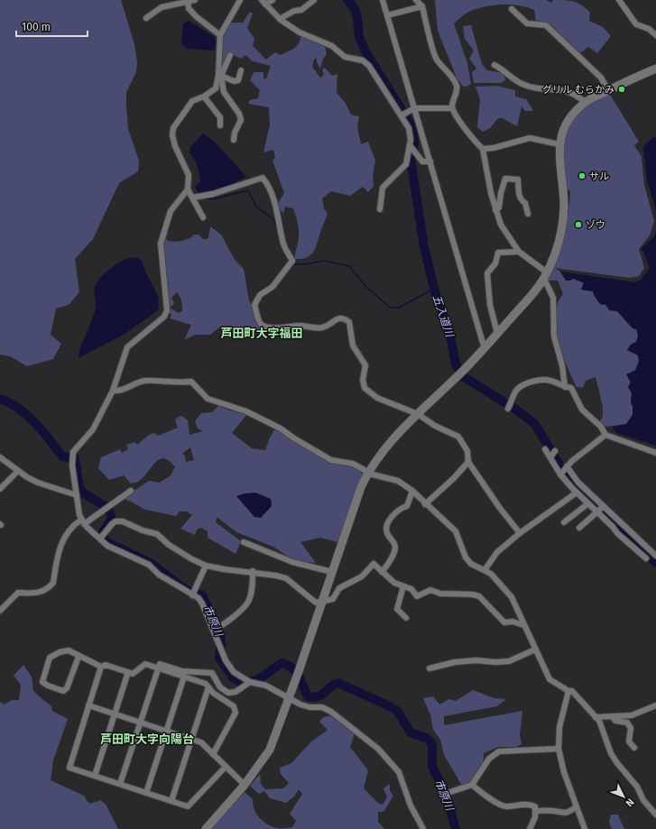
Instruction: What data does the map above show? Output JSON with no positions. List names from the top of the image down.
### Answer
{
  "districts": ["芦田町大字福田", "芦田町大字向陽台"],
  "water": ["五入道川", "市原川"],
  "places": ["グリル むらかみ", "サル", "ゾウ"],
  "scale_bar": "100 m",
  "north": "bottom right"
}
